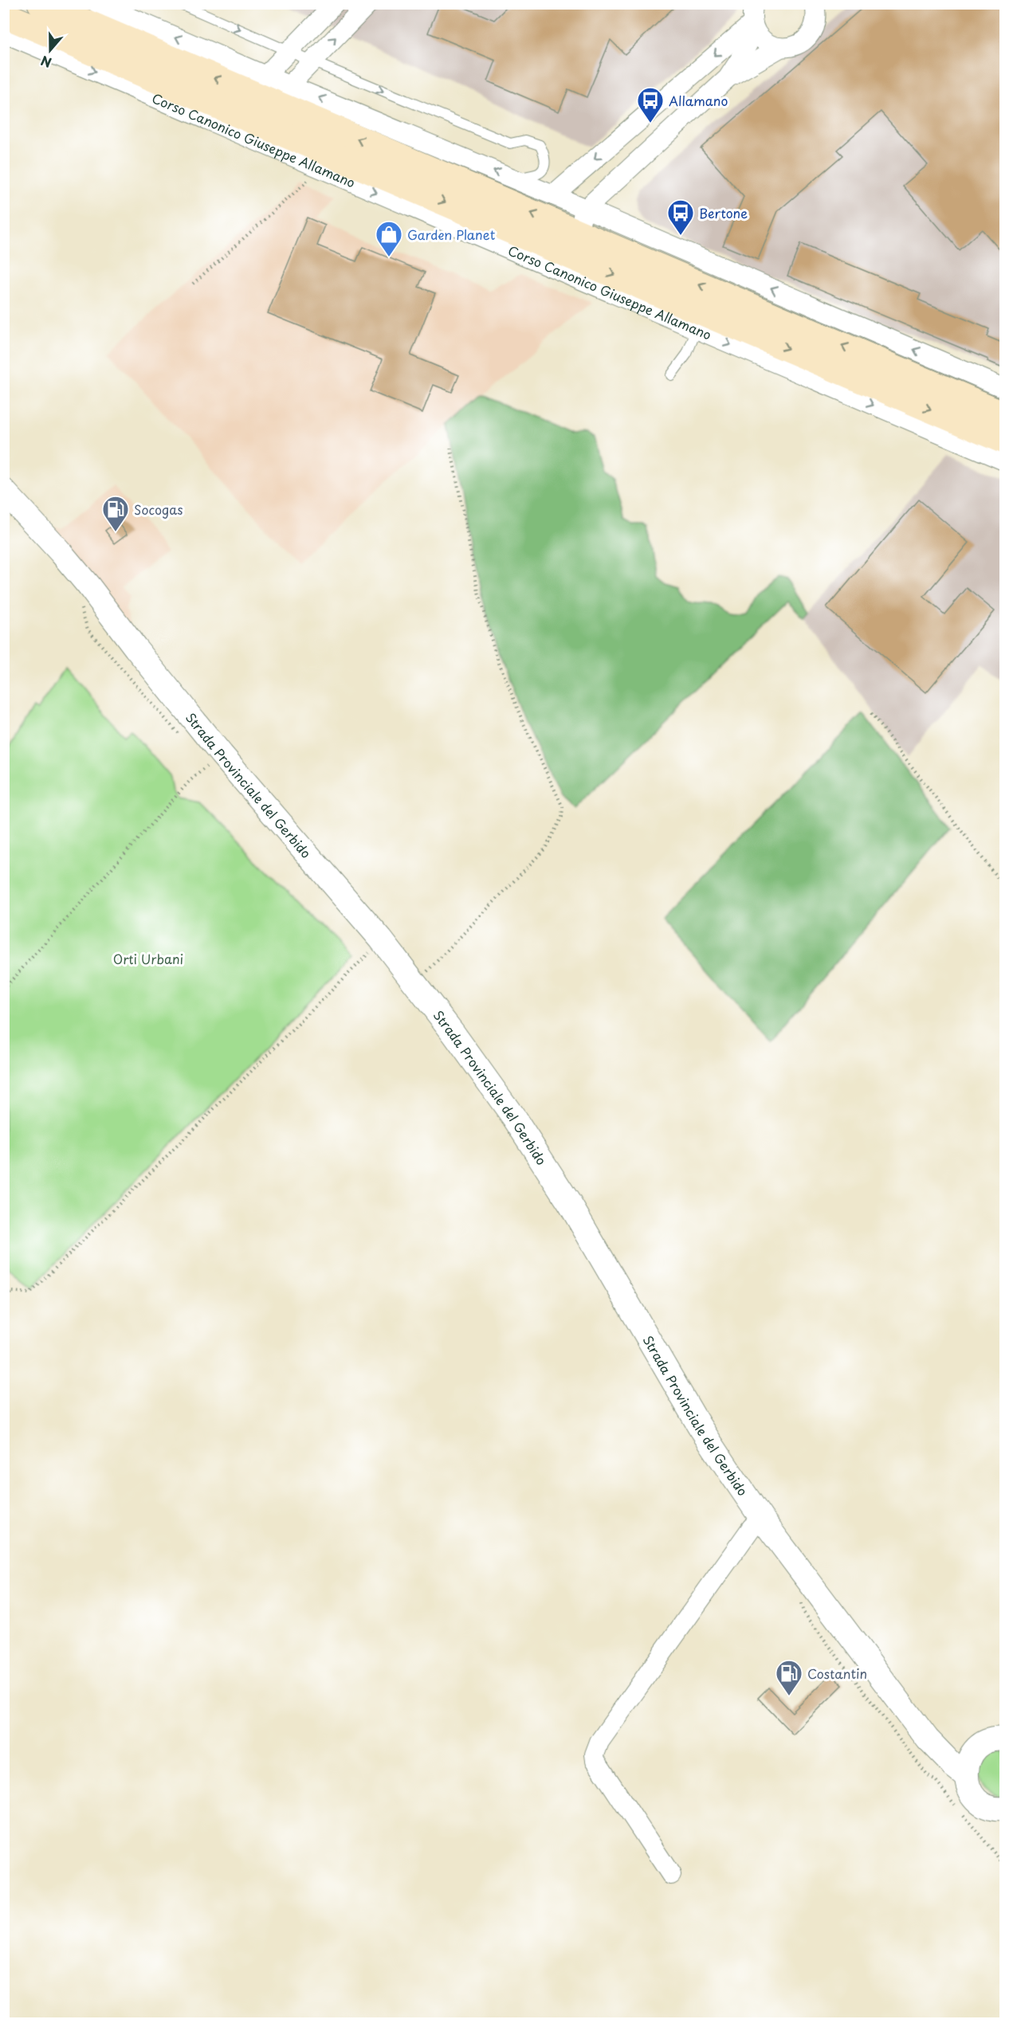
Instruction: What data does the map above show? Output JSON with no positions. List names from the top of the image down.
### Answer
{
  "streets": {
    "main road": ["Corso Canonico Giuseppe Allamano"],
    "street": ["Strada Provinciale del Gerbido"]
  },
  "parks": ["Orti Urbani"],
  "places": {
    "bus stop": ["Allamano", "Bertone"],
    "shop": ["Garden Planet"],
    "fuel station": ["Socogas", "Costantin"]
  },
  "north": "bottom"
}
